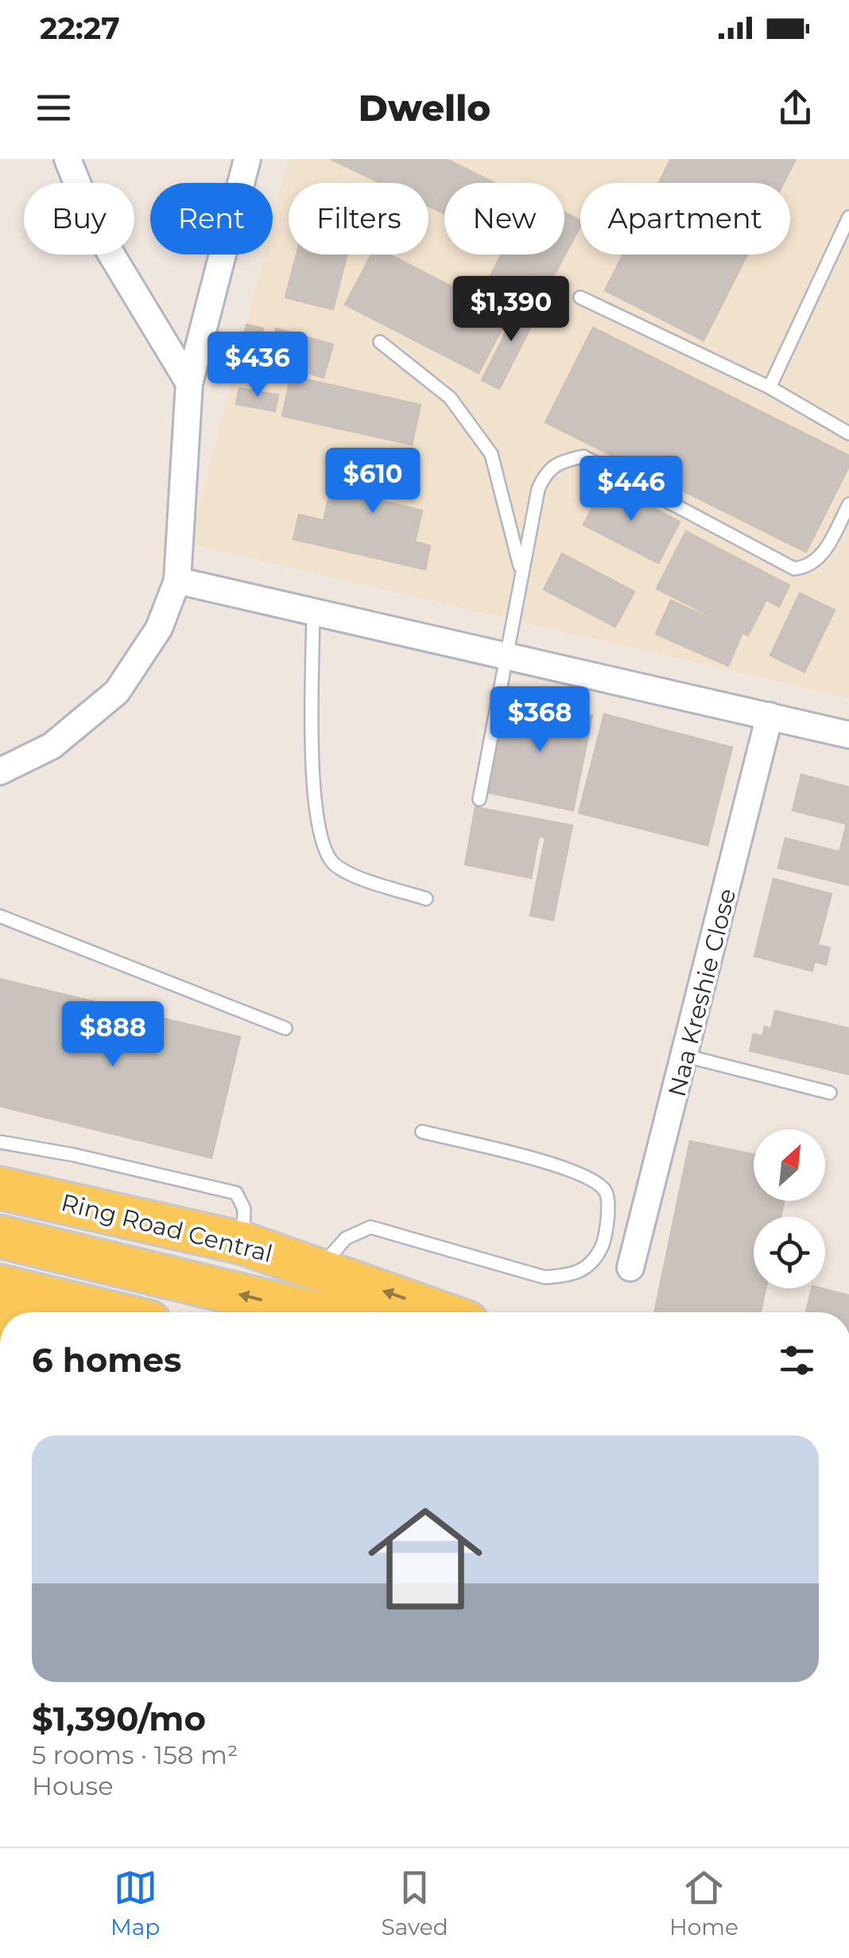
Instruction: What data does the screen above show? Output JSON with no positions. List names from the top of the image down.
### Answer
{
  "streets": {
    "main road": ["Ring Road Central"],
    "street": ["Naa Kreshie Close"]
  },
  "north": "top right",
  "page": {
    "status": "22:27",
    "header": "Dwello",
    "chip": [
      "Buy",
      "Rent",
      "Filters",
      "New",
      "Apartment"
    ],
    "price": [
      "$1,390",
      "$436",
      "$610",
      "$446",
      "$368",
      "$888"
    ],
    "heading": "6 homes",
    "list": [
      {
        "name": "$1,390/mo",
        "note": "5 rooms · 158 m² · House"
      }
    ],
    "tabs": ["Map", "Saved", "Home"]
  }
}
